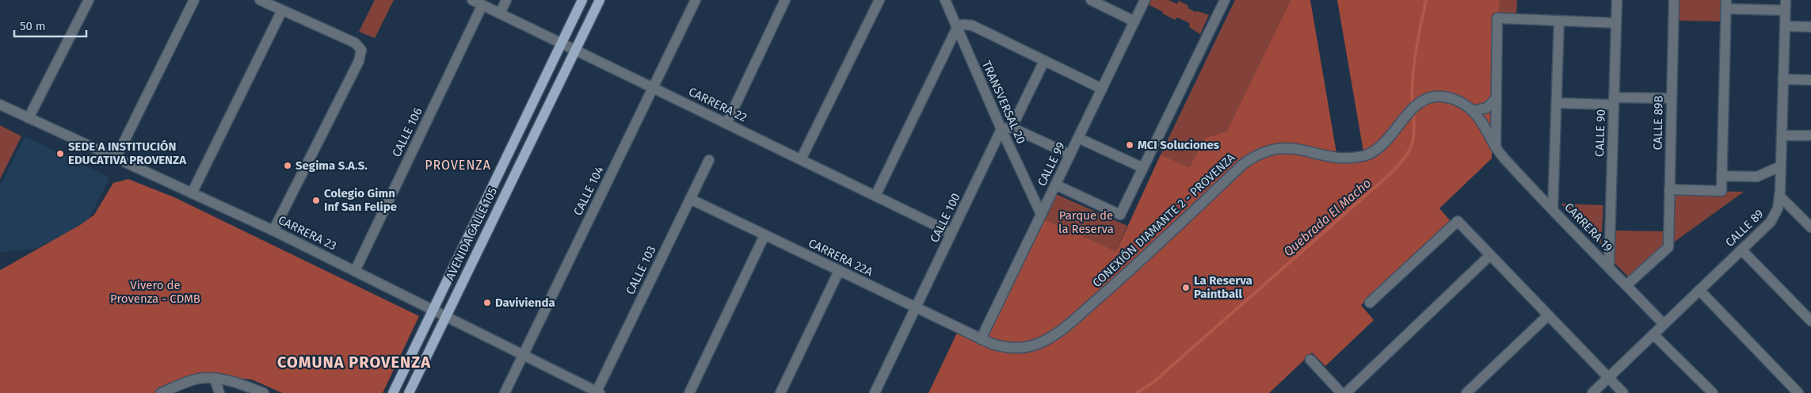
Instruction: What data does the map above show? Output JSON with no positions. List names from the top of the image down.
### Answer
{
  "streets": {
    "main road": ["AVENIDA CALLE 105"],
    "street": [
      "TRANSVERSAL 20",
      "CARRERA 22",
      "CALLE 89B",
      "CALLE 106",
      "CALLE 90",
      "CALLE 99",
      "CALLE 104",
      "CALLE 100",
      "CONEXIÓN DIAMANTE 2 - PROVENZA",
      "CARRERA 19",
      "CALLE 89",
      "CARRERA 23",
      "CARRERA 22A",
      "CALLE 103"
    ]
  },
  "crossings": [
    ["TRANSVERSAL 20", "CALLE 99"],
    ["TRANSVERSAL 20", "CALLE 100"],
    ["CARRERA 22", "CALLE 106"],
    ["CARRERA 22", "CALLE 104"],
    ["CARRERA 22", "CALLE 100"],
    ["CARRERA 22", "AVENIDA CALLE 105"],
    ["CALLE 89B", "CARRERA 19"],
    ["CALLE 106", "CARRERA 23"],
    ["CALLE 90", "CARRERA 19"],
    ["CALLE 99", "CONEXIÓN DIAMANTE 2 - PROVENZA"],
    ["CALLE 99", "CARRERA 22A"],
    ["CALLE 104", "CARRERA 23"],
    ["CALLE 100", "CARRERA 22A"],
    ["CONEXIÓN DIAMANTE 2 - PROVENZA", "CARRERA 19"],
    ["CONEXIÓN DIAMANTE 2 - PROVENZA", "CARRERA 22A"],
    ["CARRERA 19", "CALLE 89"],
    ["CARRERA 23", "AVENIDA CALLE 105"],
    ["CARRERA 23", "CALLE 103"],
    ["CARRERA 22A", "CALLE 103"]
  ],
  "districts": ["PROVENZA", "COMUNA PROVENZA"],
  "water": ["Quebrada El Macho"],
  "parks": ["Parque de la Reserva", "Vivero de Provenza - CDMB"],
  "places": [
    "MCI Soluciones",
    "SEDE A INSTITUCIÓN EDUCATIVA PROVENZA",
    "Segima S.A.S.",
    "Colegio Gimn Inf San Felipe",
    "La Reserva Paintball",
    "Davivienda"
  ],
  "scale_bar": "50 m"
}
